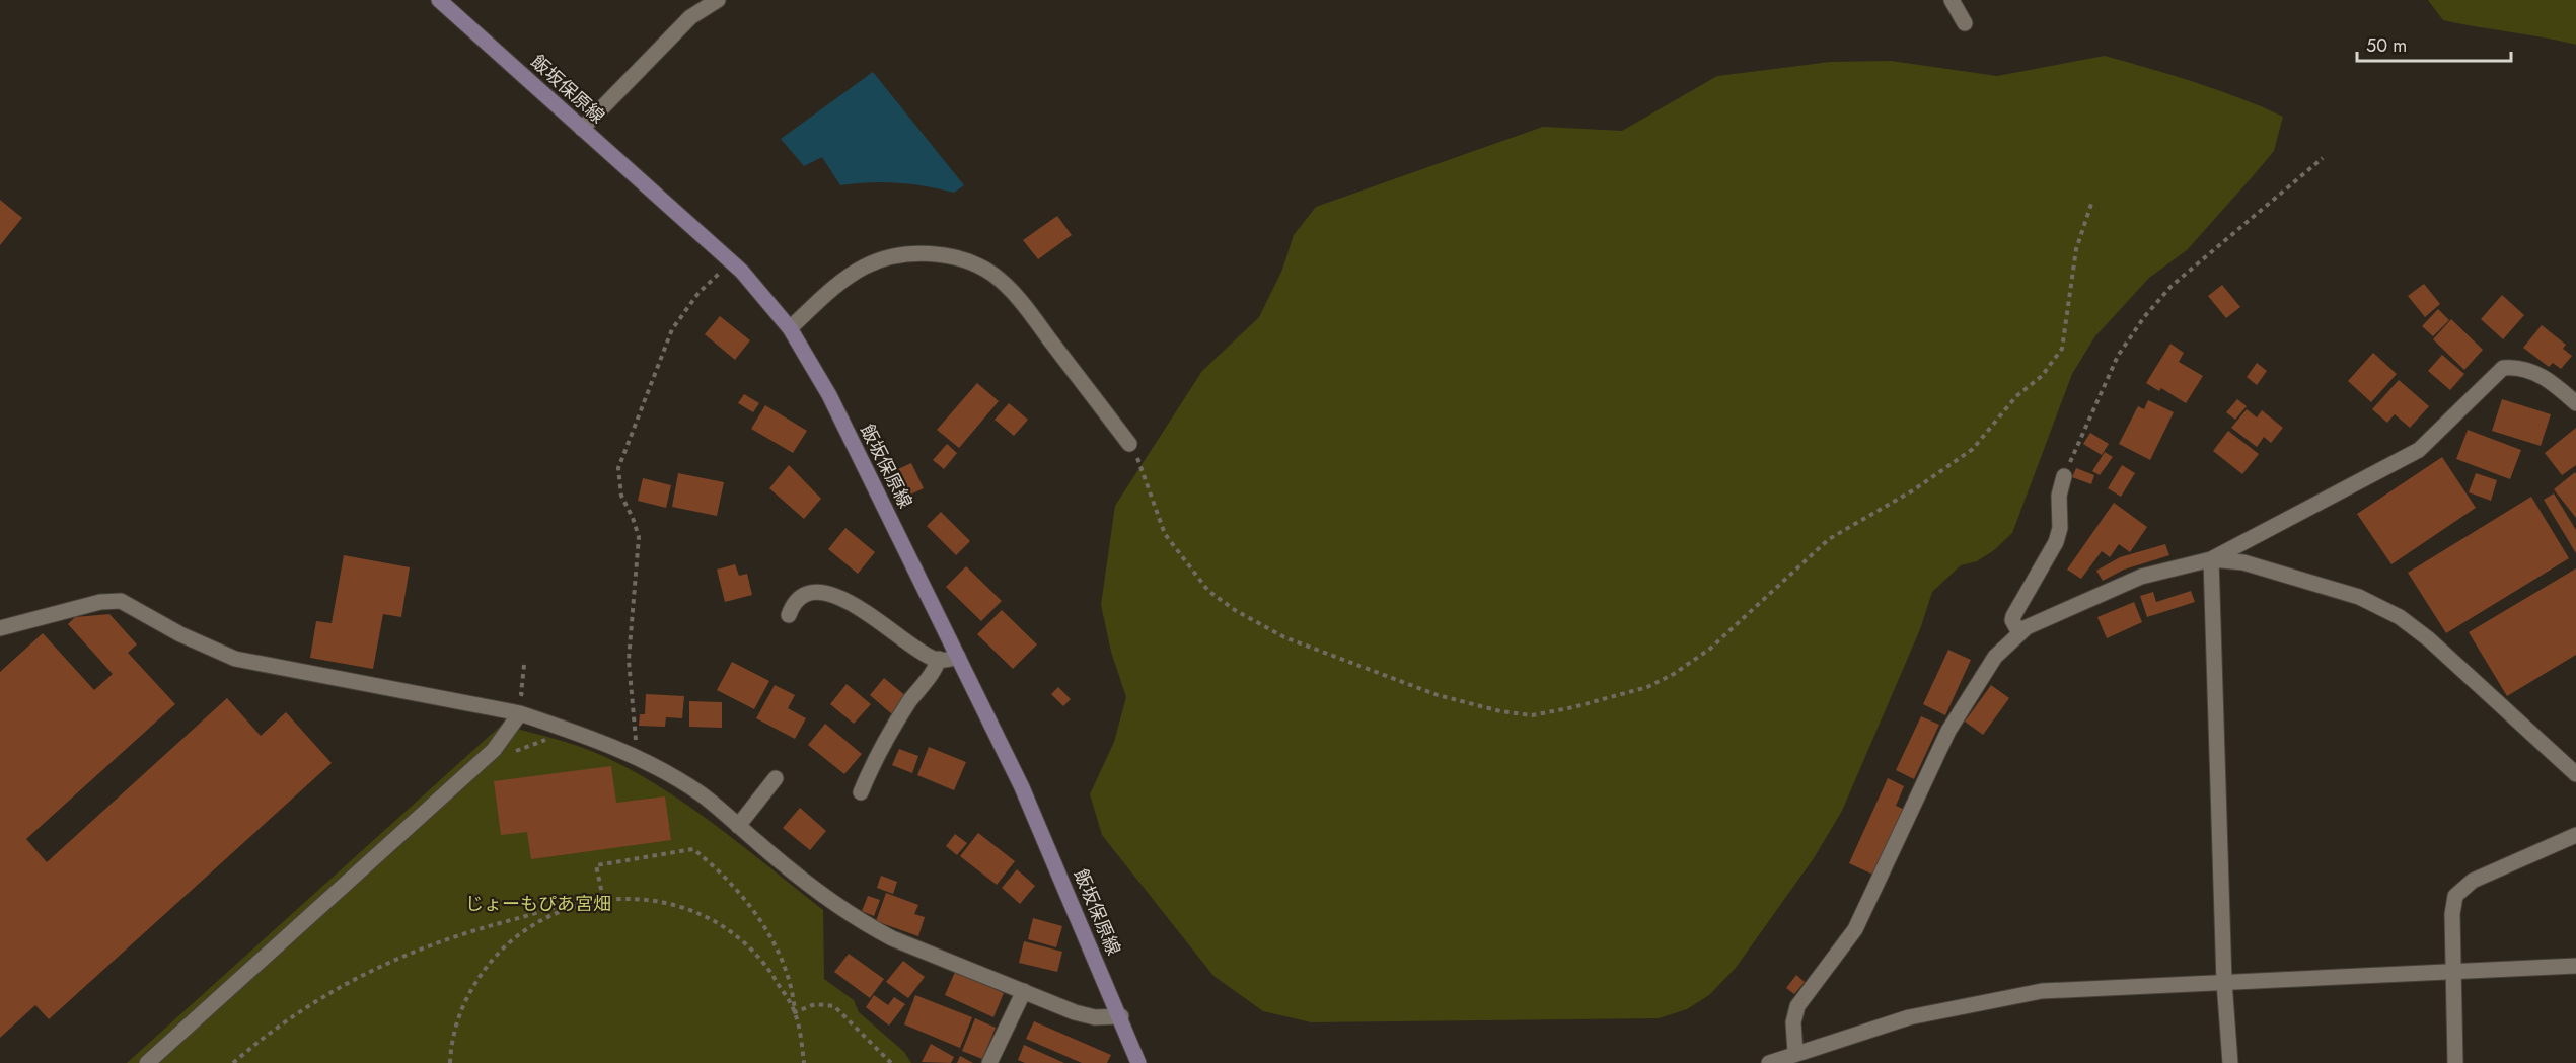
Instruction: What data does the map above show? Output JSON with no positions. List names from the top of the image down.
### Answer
{
  "streets": {
    "main road": ["飯坂保原線"]
  },
  "parks": ["じょーもぴあ宮畑"],
  "scale_bar": "50 m"
}
